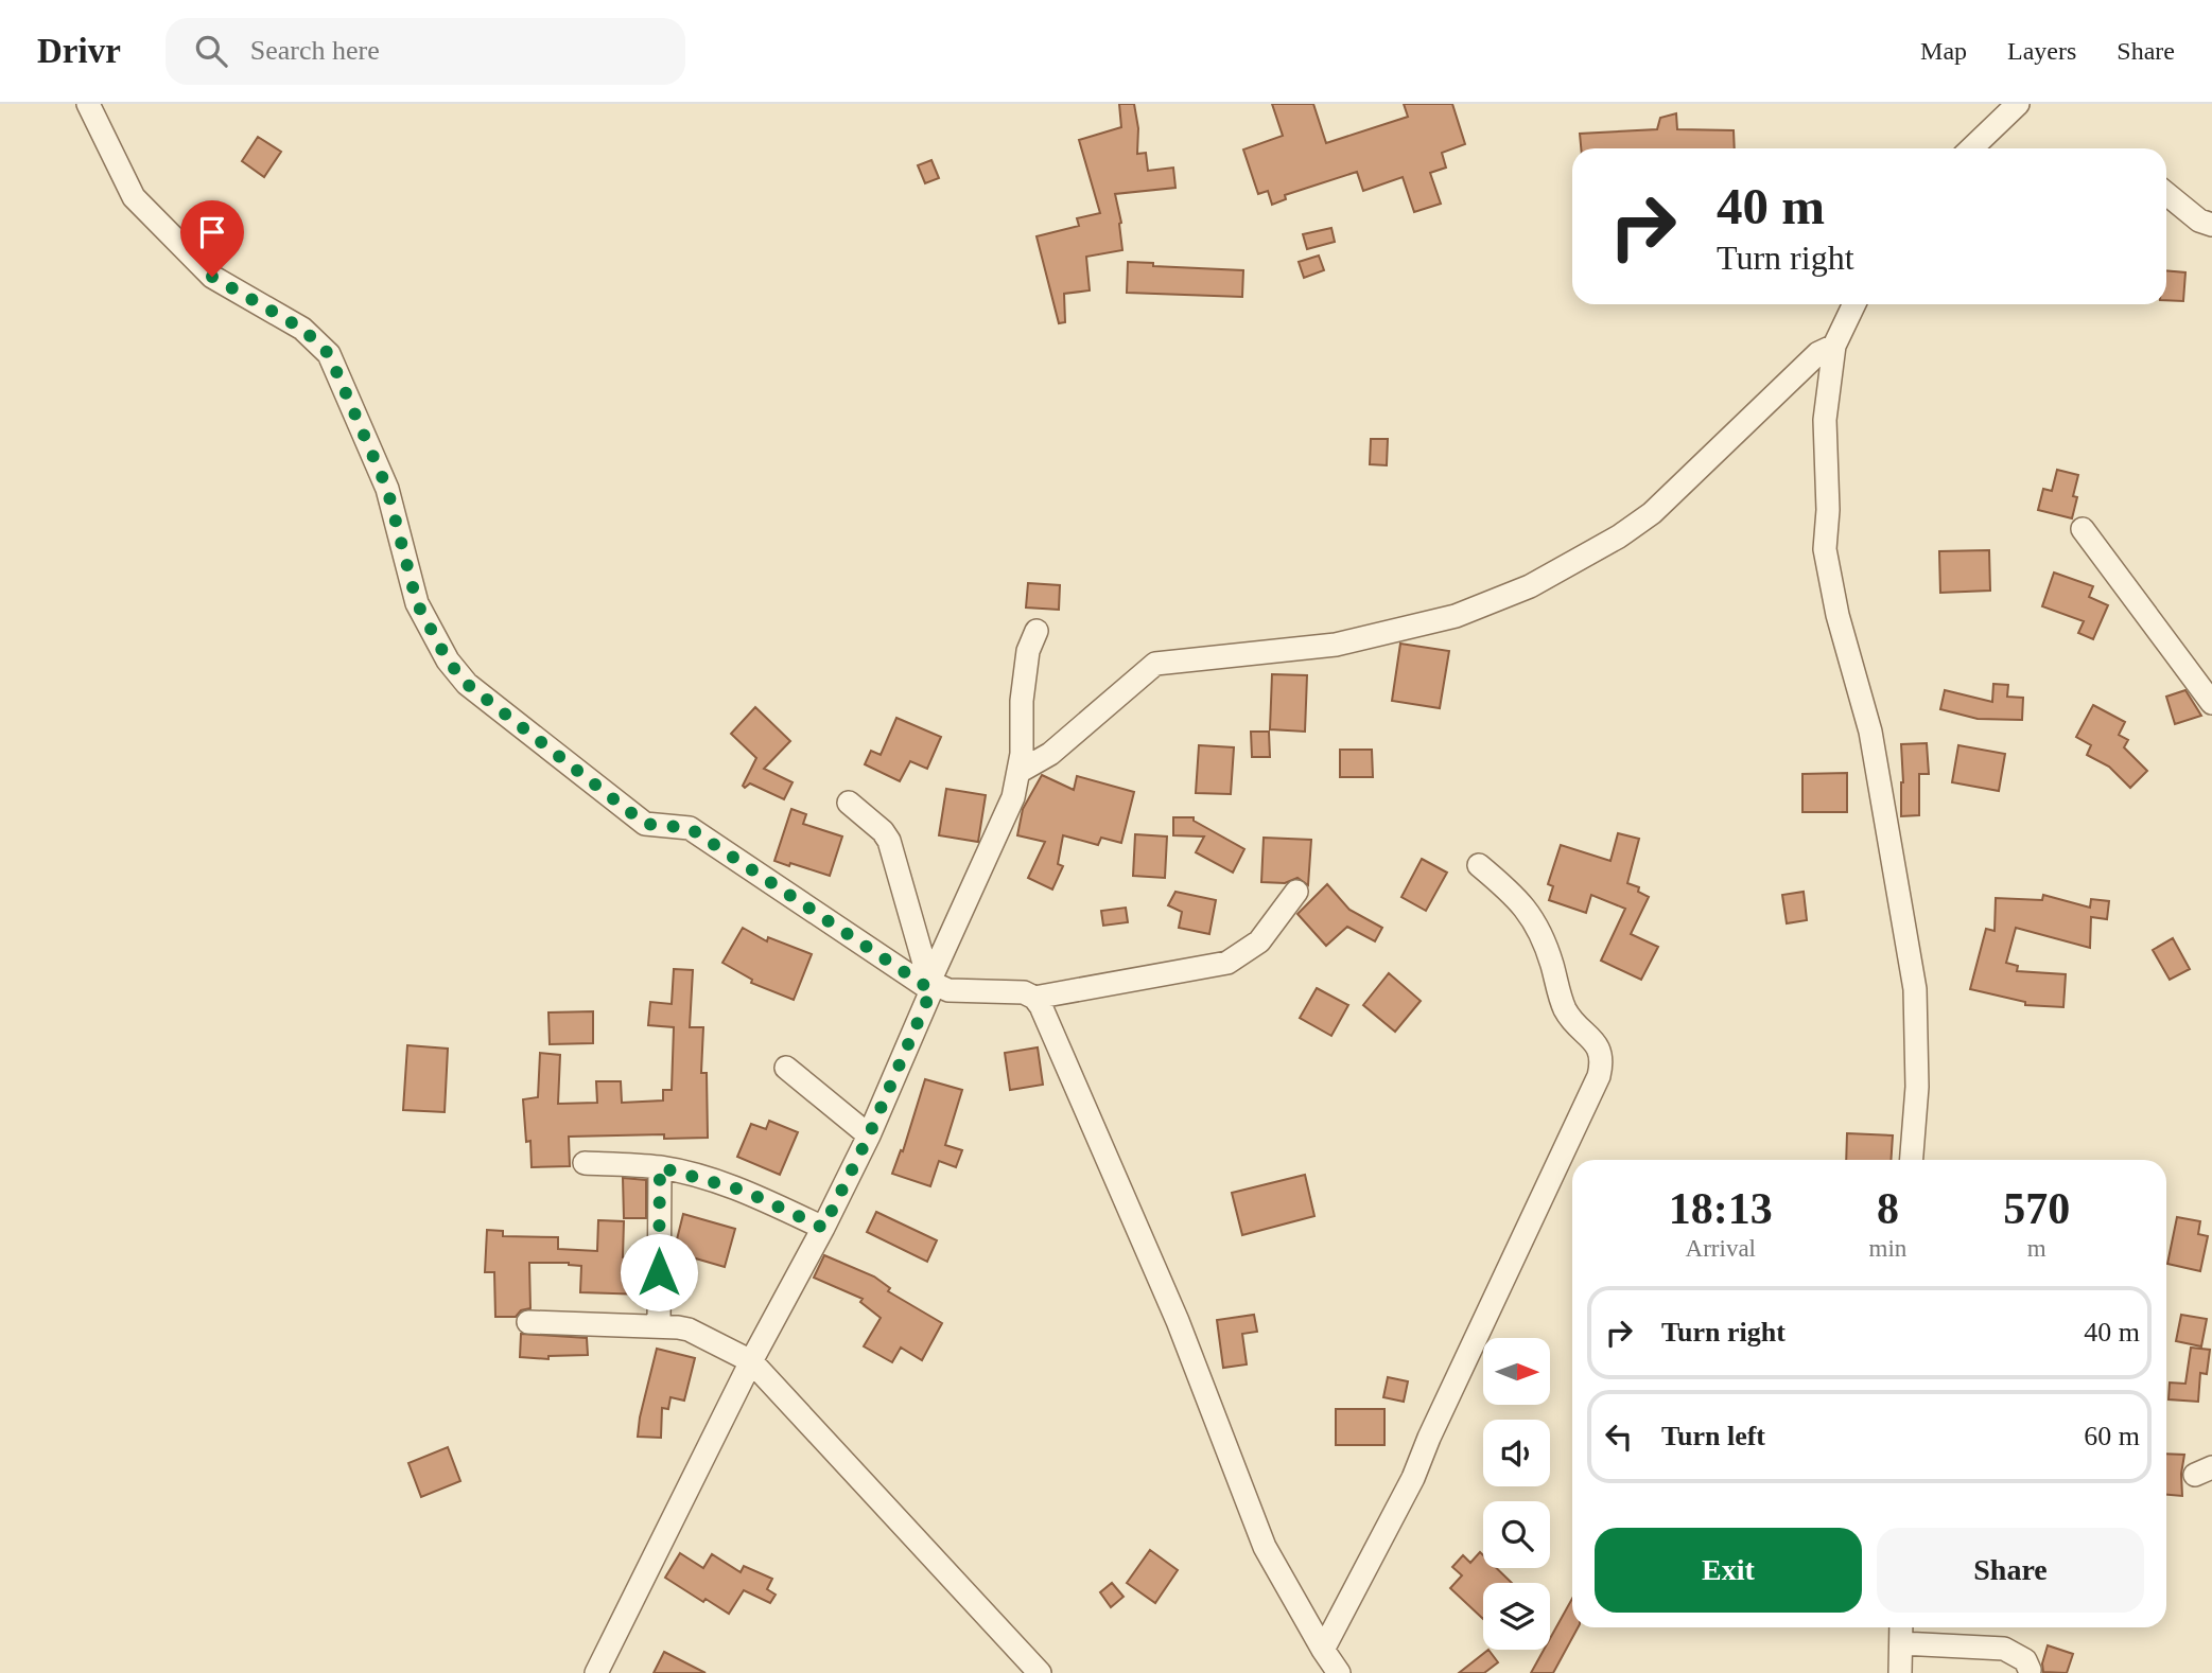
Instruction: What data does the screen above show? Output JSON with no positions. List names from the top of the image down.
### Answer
{
  "north": "right",
  "page": {
    "header": "Drivr",
    "search": "Search here",
    "nav": ["Map", "Layers", "Share"],
    "turn": ["40 m", "Turn right"],
    "eta": [
      "18:13",
      "Arrival",
      "8",
      "min",
      "570",
      "m"
    ],
    "list": [
      {
        "name": "Turn right",
        "value": "40 m"
      },
      {
        "name": "Turn left",
        "value": "60 m"
      }
    ],
    "buttons": ["Exit", "Share"]
  }
}
